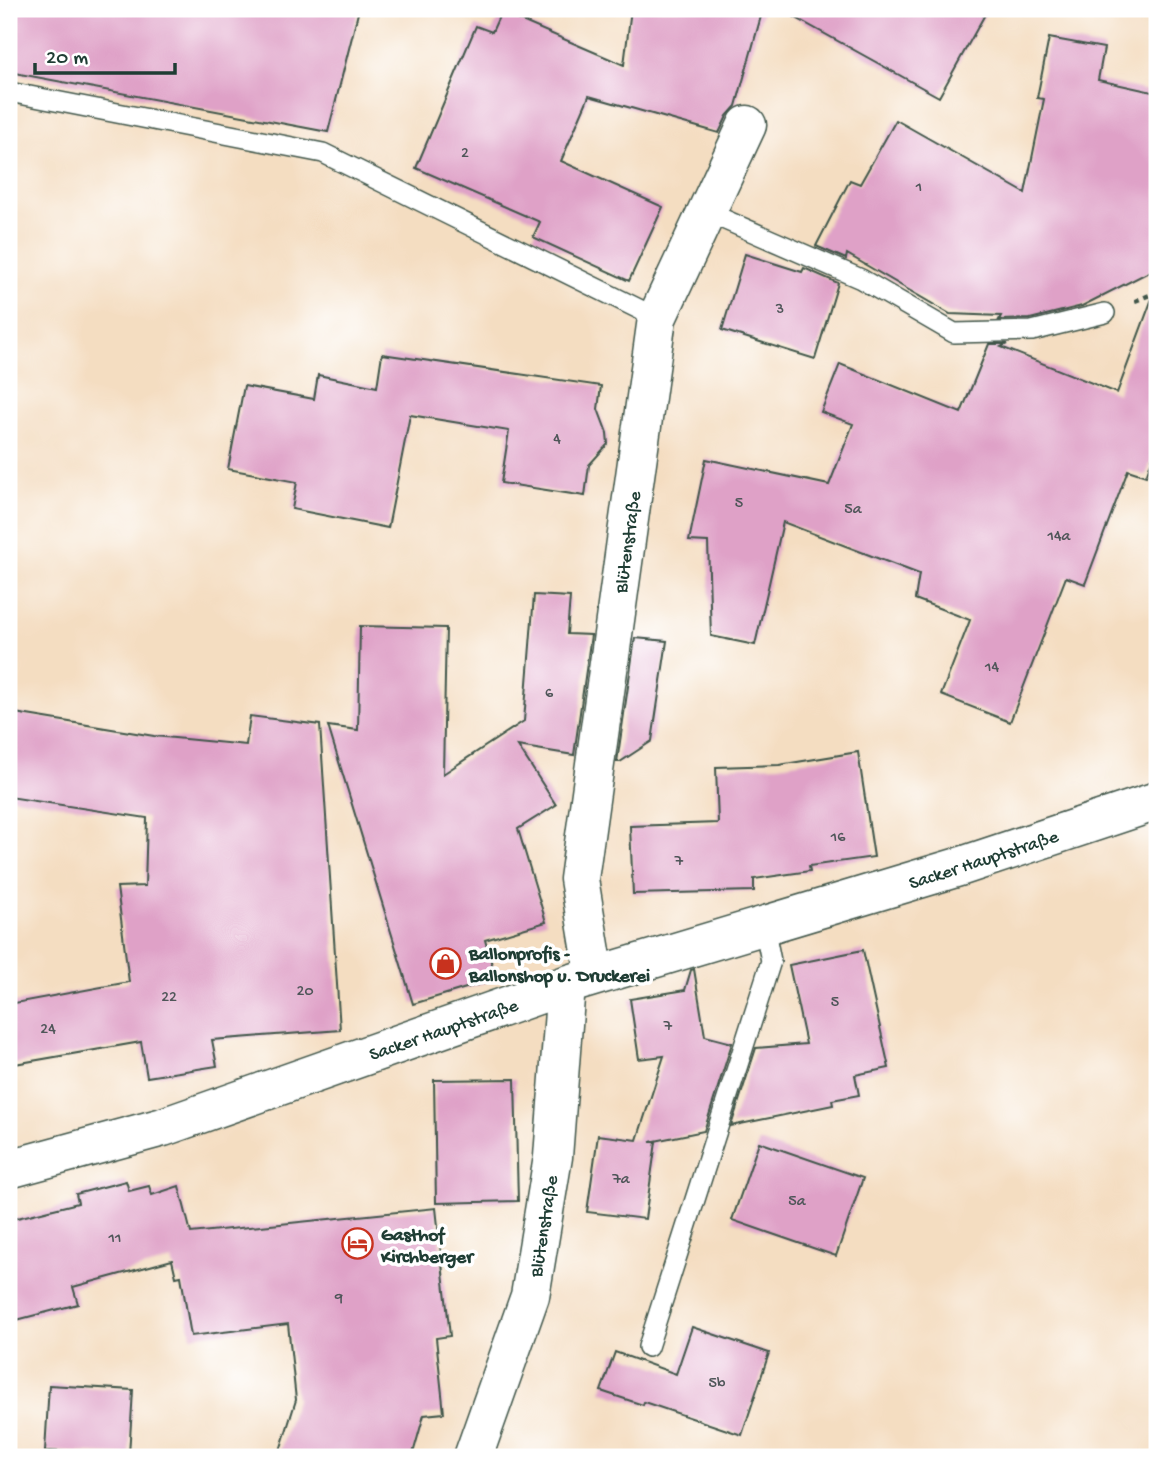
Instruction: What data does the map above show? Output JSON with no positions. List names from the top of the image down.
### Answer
{
  "streets": {
    "street": ["Blütenstraße", "Sacker Hauptstraße"]
  },
  "crossings": [
    ["Blütenstraße", "Sacker Hauptstraße"]
  ],
  "places": {
    "shop": ["Ballonprofis - Ballonshop u. Druckerei"],
    "hotel": ["Gasthof Kirchberger"]
  },
  "house_numbers": [
    "2",
    "1",
    "3",
    "4",
    "5",
    "5a",
    "14a",
    "14",
    "6",
    "16",
    "7",
    "20",
    "22",
    "5",
    "7",
    "24",
    "7a",
    "5a",
    "11",
    "9",
    "5b"
  ],
  "scale_bar": "20 m"
}
